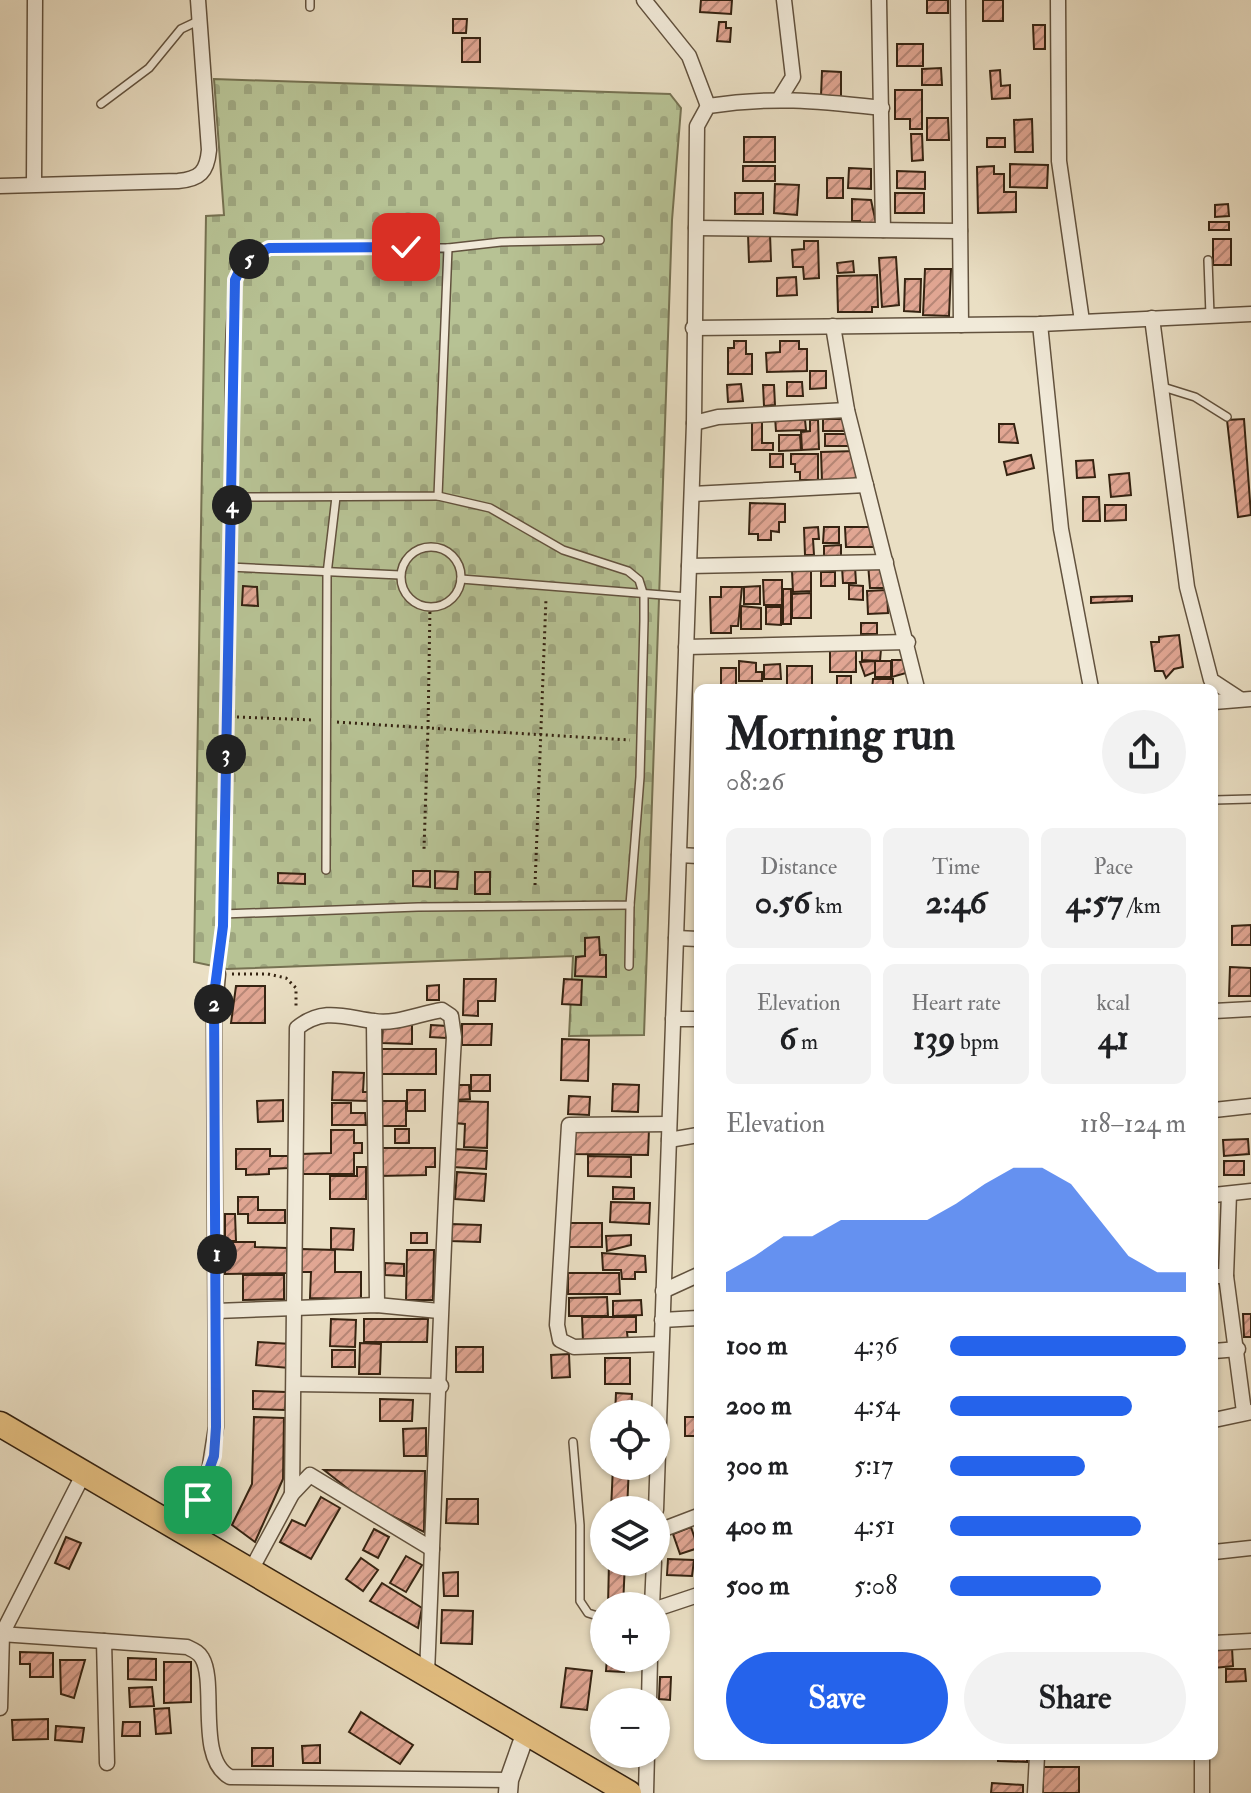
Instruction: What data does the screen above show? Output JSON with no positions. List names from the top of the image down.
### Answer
{
  "page": {
    "pins": [
      "5",
      "4",
      "3",
      "2",
      "1"
    ],
    "heading": ["Morning run", "08:26"],
    "stats": [
      ["Distance", "0.56 km"],
      ["Time", "2:46"],
      ["Pace", "4:57 /km"],
      ["Elevation", "6 m"],
      ["Heart rate", "139 bpm"],
      ["kcal", "41"]
    ],
    "chart": ["Elevation", "118–124 m"],
    "list": [
      {
        "name": "100 m",
        "note": "4:36"
      },
      {
        "name": "200 m",
        "note": "4:54"
      },
      {
        "name": "300 m",
        "note": "5:17"
      },
      {
        "name": "400 m",
        "note": "4:51"
      },
      {
        "name": "500 m",
        "note": "5:08"
      }
    ],
    "map_buttons": ["+", "−"],
    "buttons": ["Save", "Share"]
  }
}
